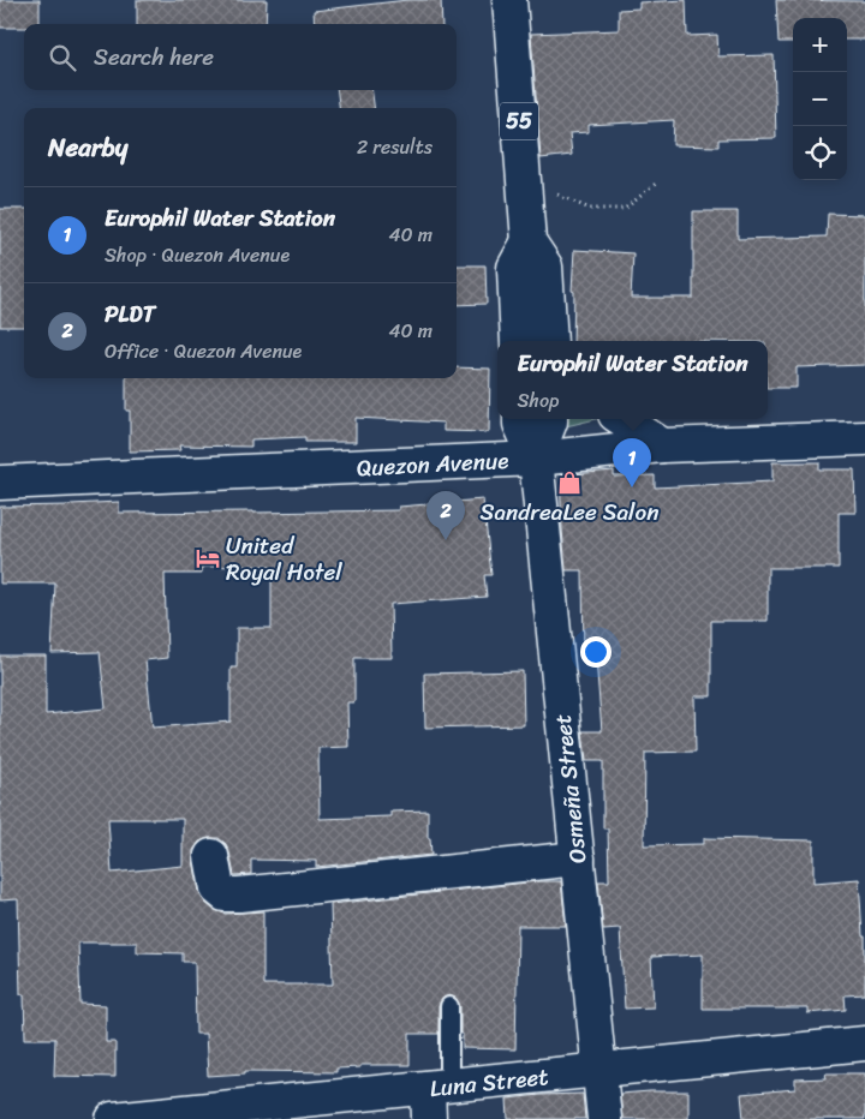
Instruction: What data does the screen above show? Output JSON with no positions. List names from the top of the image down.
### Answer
{
  "streets": {
    "main road": [
      "55",
      "Quezon Avenue",
      "Osmeña Street",
      "Luna Street"
    ]
  },
  "crossings": [
    ["Quezon Avenue", "Osmeña Street"],
    ["Osmeña Street", "Luna Street"]
  ],
  "places": {
    "shop": ["SandreaLee Salon"],
    "hotel": ["United Royal Hotel"]
  },
  "page": {
    "map_buttons": ["+", "−"],
    "search": "Search here",
    "heading": ["Nearby", "2 results"],
    "list": [
      {
        "mark": "1",
        "name": "Europhil Water Station",
        "note": "Shop · Quezon Avenue",
        "value": "40 m"
      },
      {
        "mark": "2",
        "name": "PLDT",
        "note": "Office · Quezon Avenue",
        "value": "40 m"
      }
    ],
    "popup": ["Europhil Water Station", "Shop"],
    "pins": ["1", "2"]
  }
}
